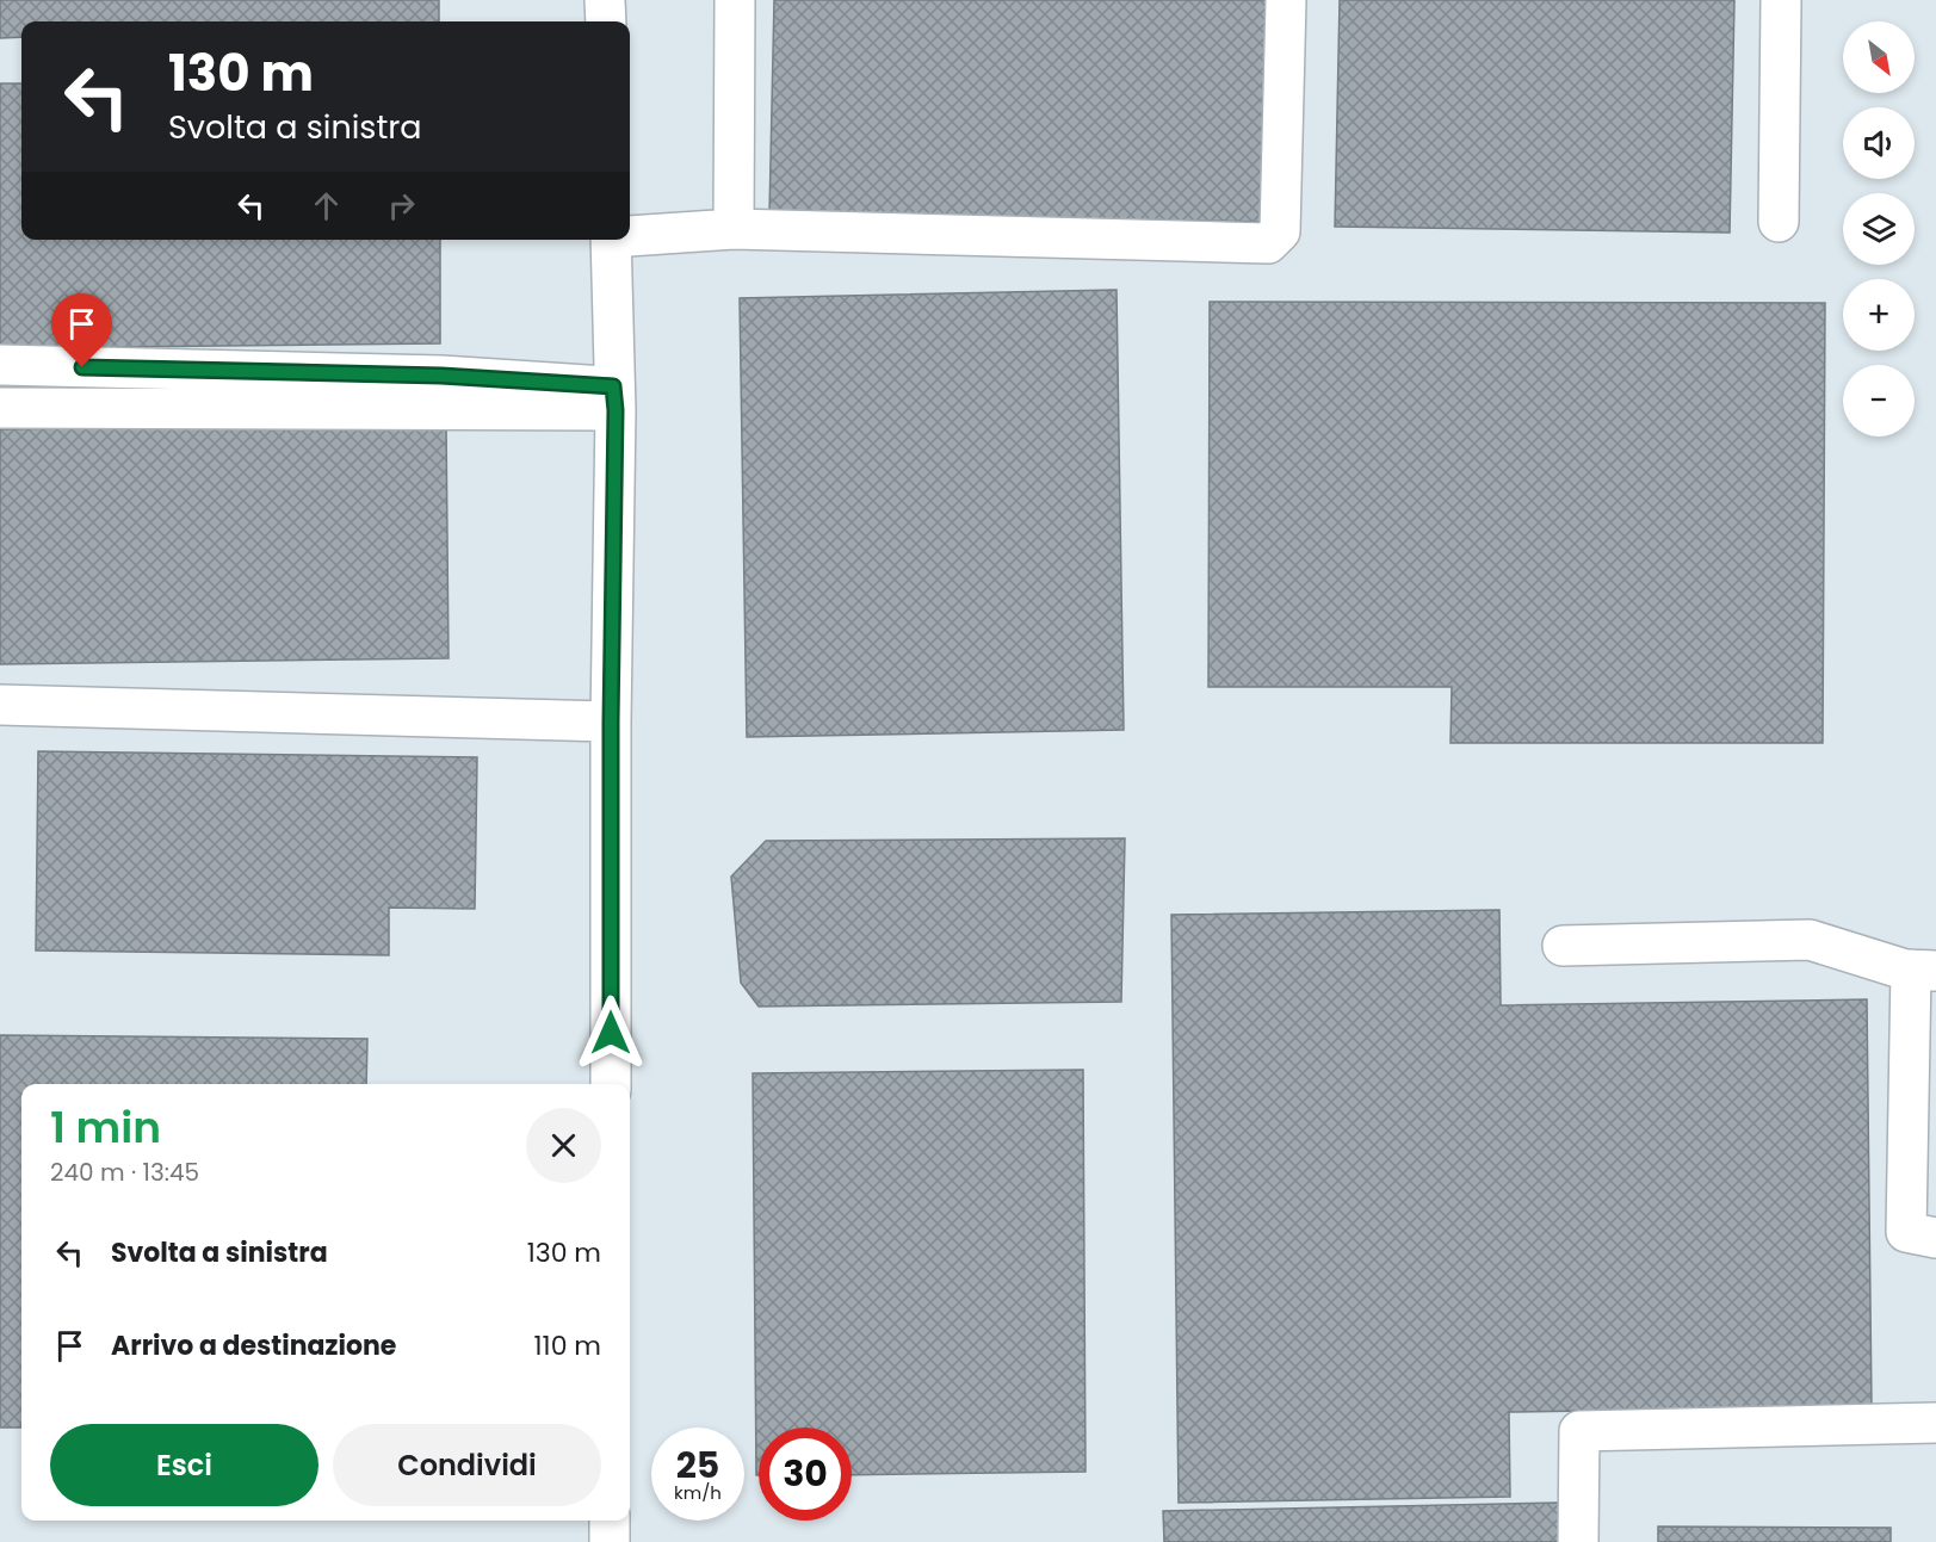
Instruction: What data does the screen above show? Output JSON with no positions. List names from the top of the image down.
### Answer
{
  "north": "bottom right",
  "page": {
    "map_buttons": ["+", "−"],
    "turn": ["130 m", "Svolta a sinistra"],
    "heading": ["1 min", "240 m · 13:45"],
    "list": [
      {
        "name": "Svolta a sinistra",
        "value": "130 m"
      },
      {
        "name": "Arrivo a destinazione",
        "value": "110 m"
      }
    ],
    "buttons": ["Esci", "Condividi"],
    "speed": "25 km/h",
    "limit": "30"
  }
}
